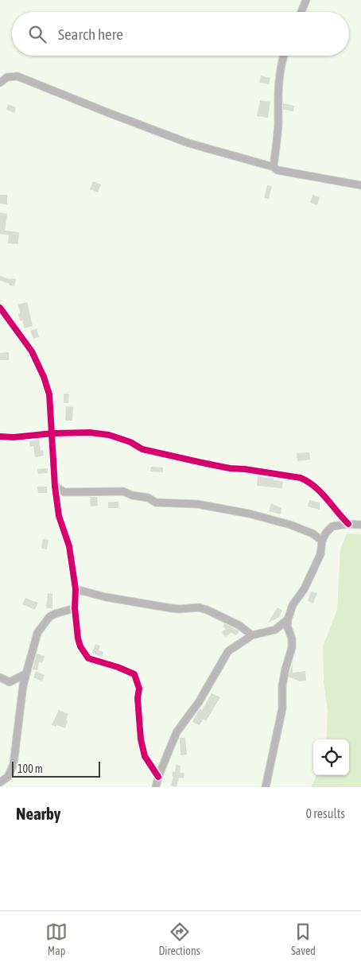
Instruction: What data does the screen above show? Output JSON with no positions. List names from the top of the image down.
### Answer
{
  "scale_bar": "100 m",
  "page": {
    "search": "Search here",
    "scale": "100 m",
    "heading": ["Nearby", "0 results"],
    "nav": ["Map", "Directions", "Saved"]
  }
}
